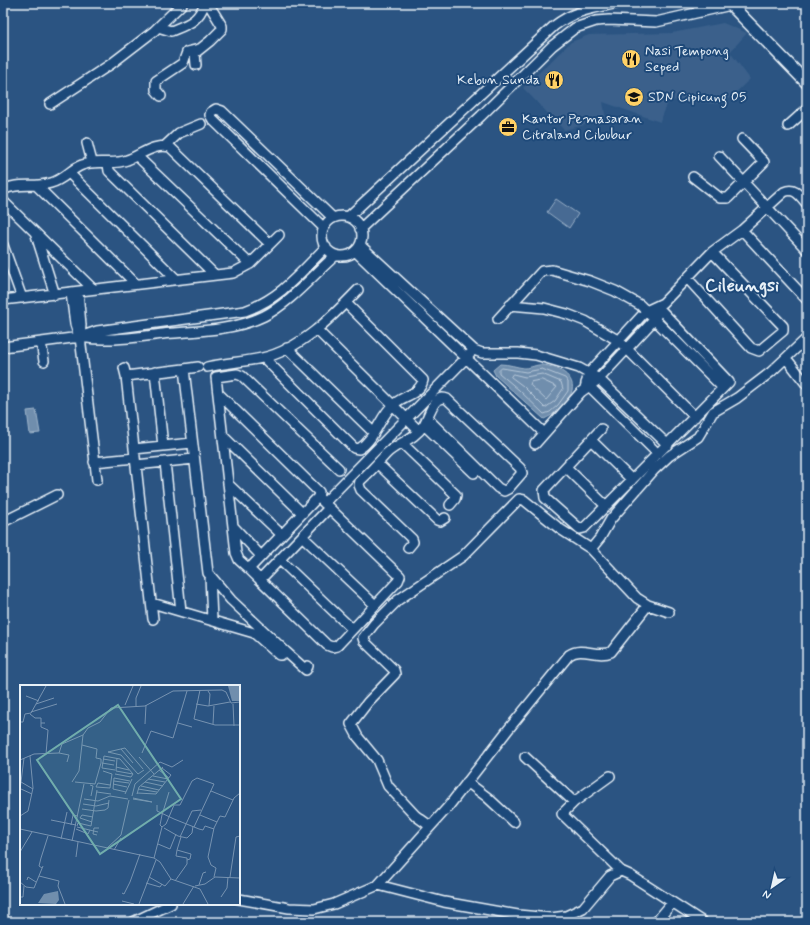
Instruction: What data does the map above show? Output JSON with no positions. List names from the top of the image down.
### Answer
{
  "districts": ["Cileungsi"],
  "places": {
    "restaurant": ["Nasi Tempong Seped", "Kebun Sunda"],
    "school or university": ["SDN Cipicung 05"],
    "office": ["Kantor Pemasaran Citraland Cibubur"]
  },
  "north": "bottom left"
}
